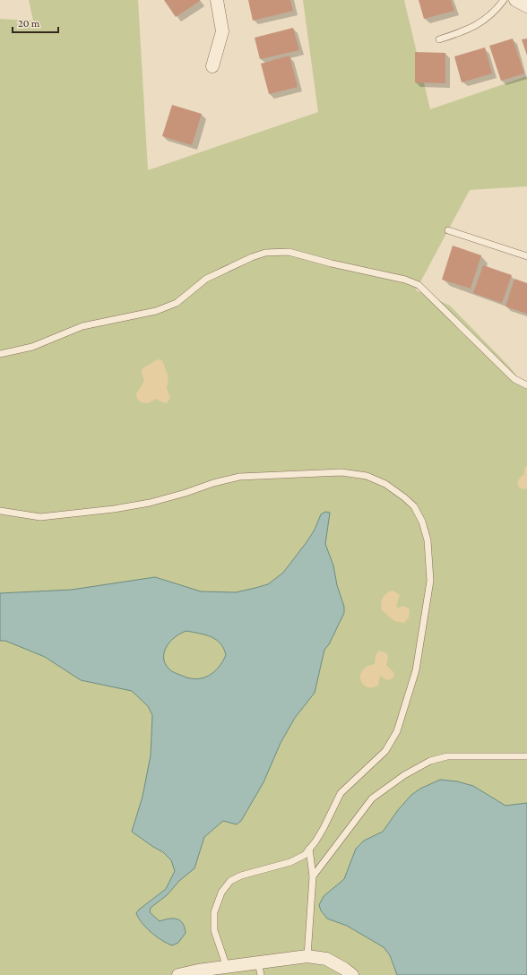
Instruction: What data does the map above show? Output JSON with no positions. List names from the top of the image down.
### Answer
{
  "scale_bar": "20 m"
}
